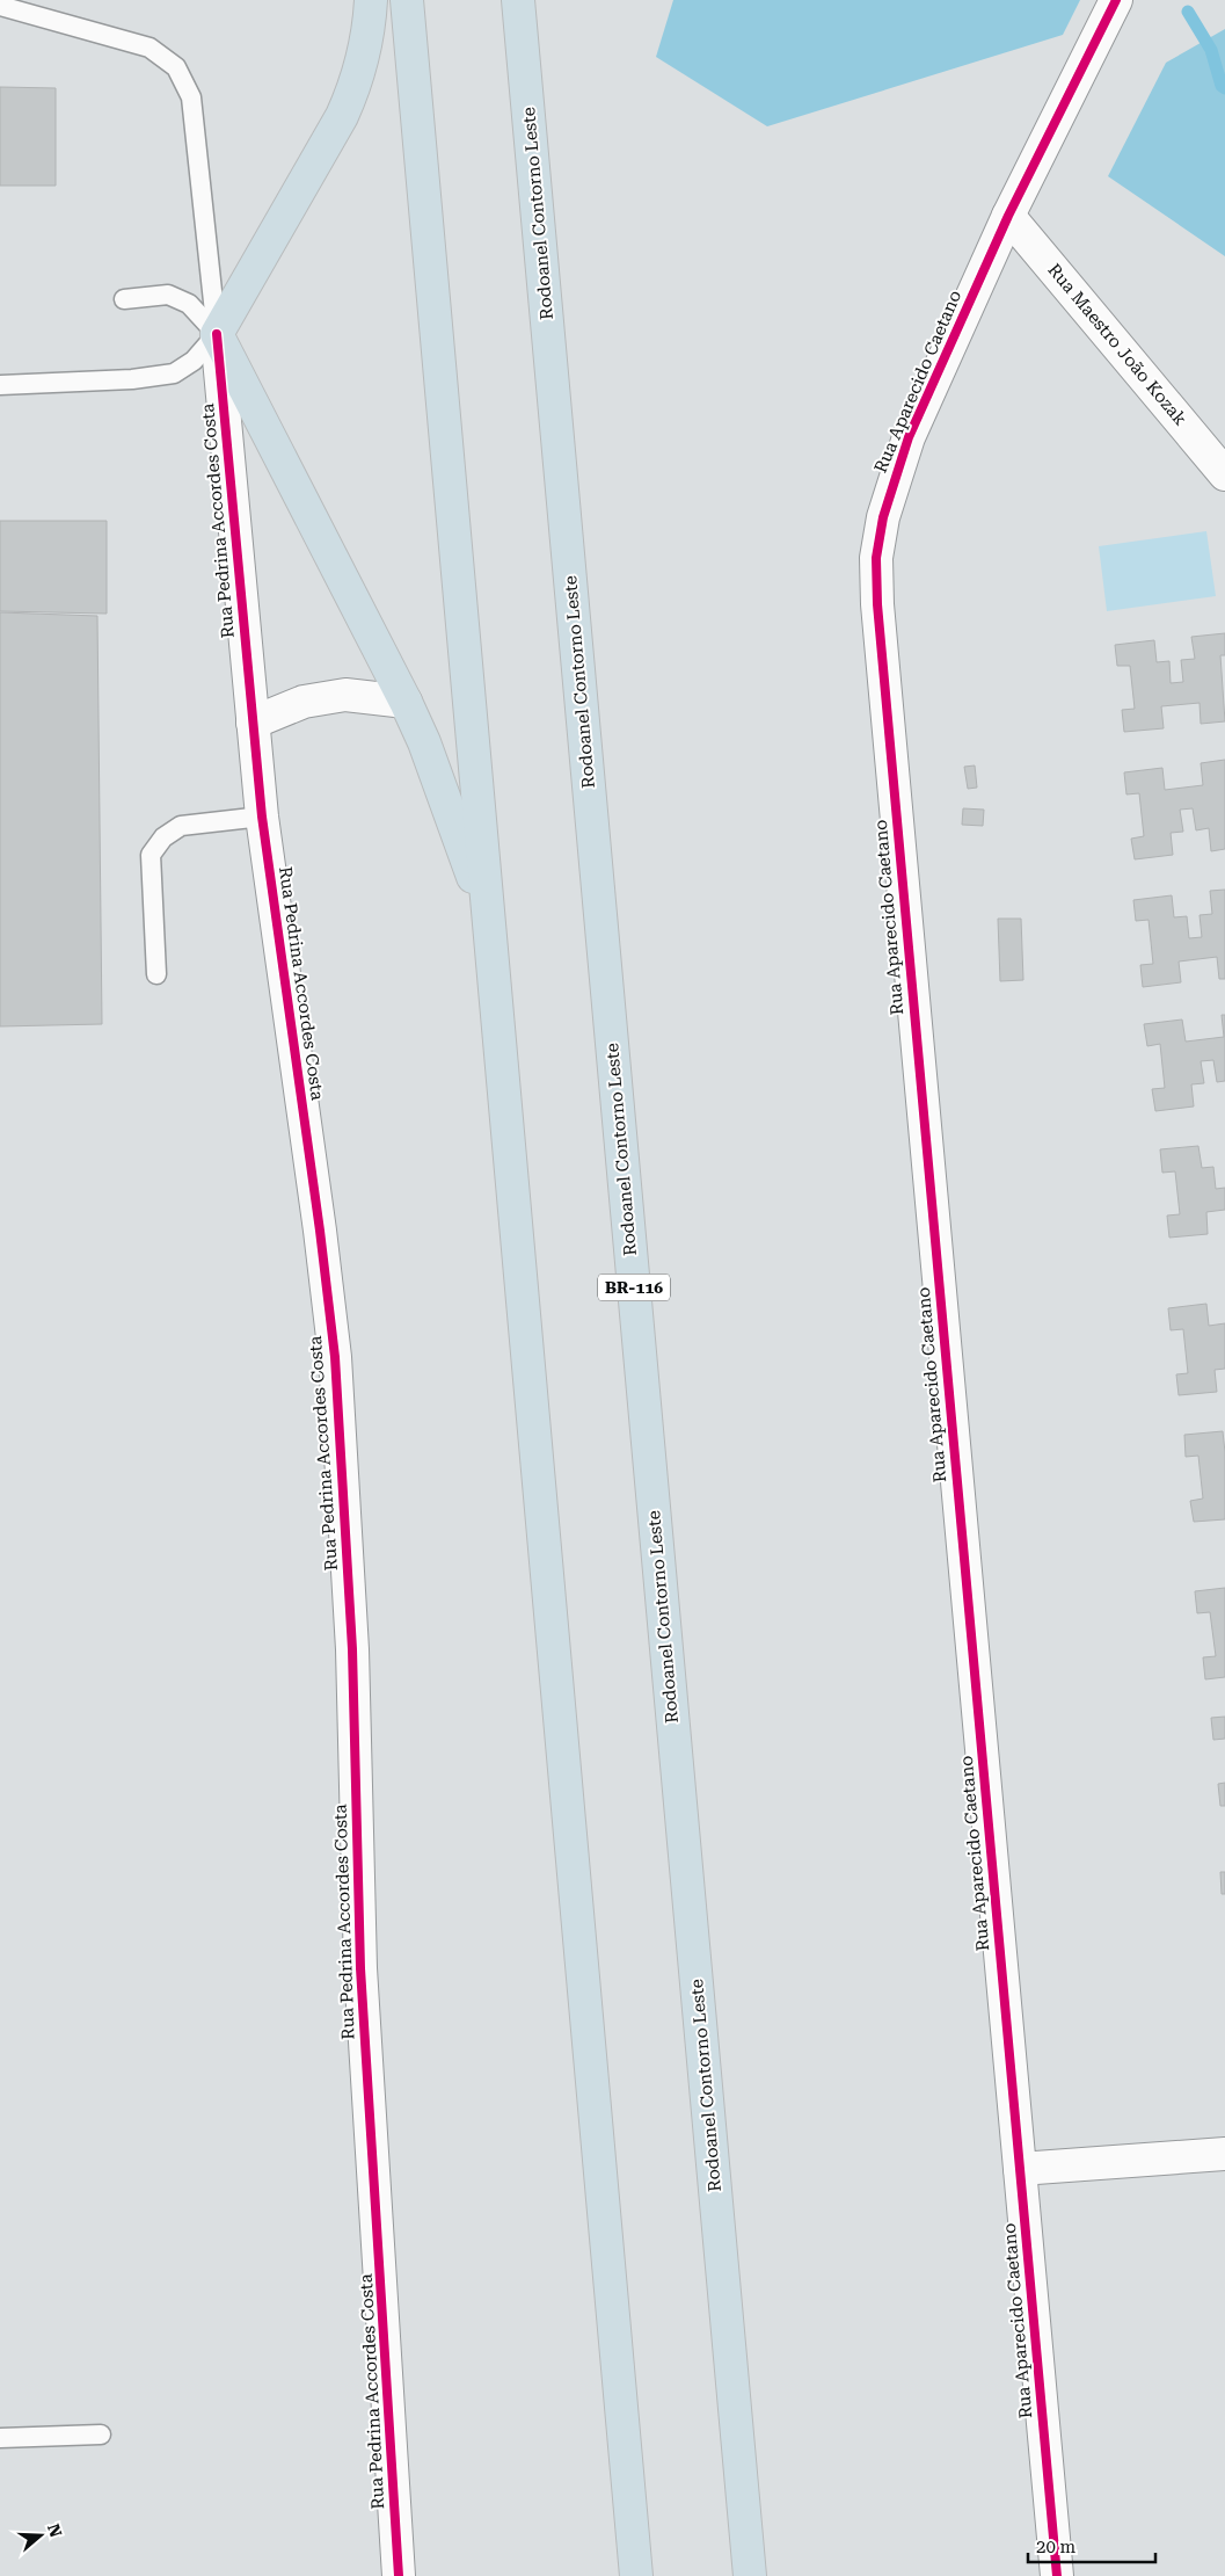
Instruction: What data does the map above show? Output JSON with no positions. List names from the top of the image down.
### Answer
{
  "streets": {
    "highway": ["Rodoanel Contorno Leste", "BR-116"],
    "street": ["Rua Maestro João Kozak", "Rua Aparecido Caetano", "Rua Pedrina Accordes Costa"]
  },
  "crossings": [
    ["Rua Maestro João Kozak", "Rua Aparecido Caetano"]
  ],
  "scale_bar": "20 m",
  "north": "right"
}
